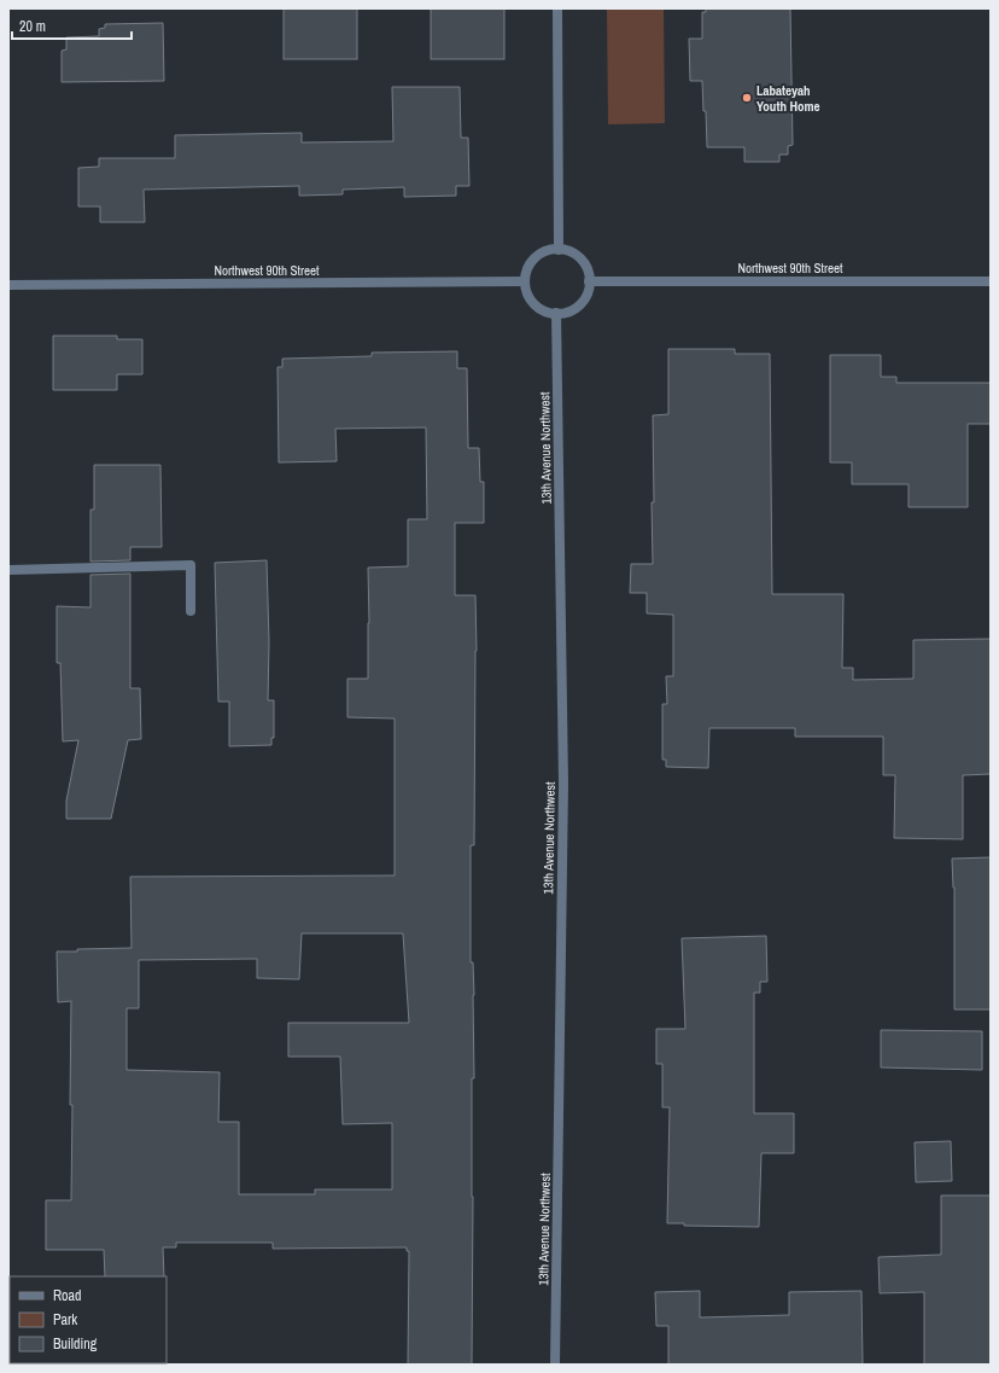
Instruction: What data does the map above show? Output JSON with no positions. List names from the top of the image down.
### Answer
{
  "streets": {
    "street": ["Northwest 90th Street", "13th Avenue Northwest"]
  },
  "crossings": [
    ["Northwest 90th Street", "13th Avenue Northwest"]
  ],
  "places": ["Labateyah Youth Home"],
  "legend": ["Road", "Park", "Building"],
  "scale_bar": "20 m"
}
